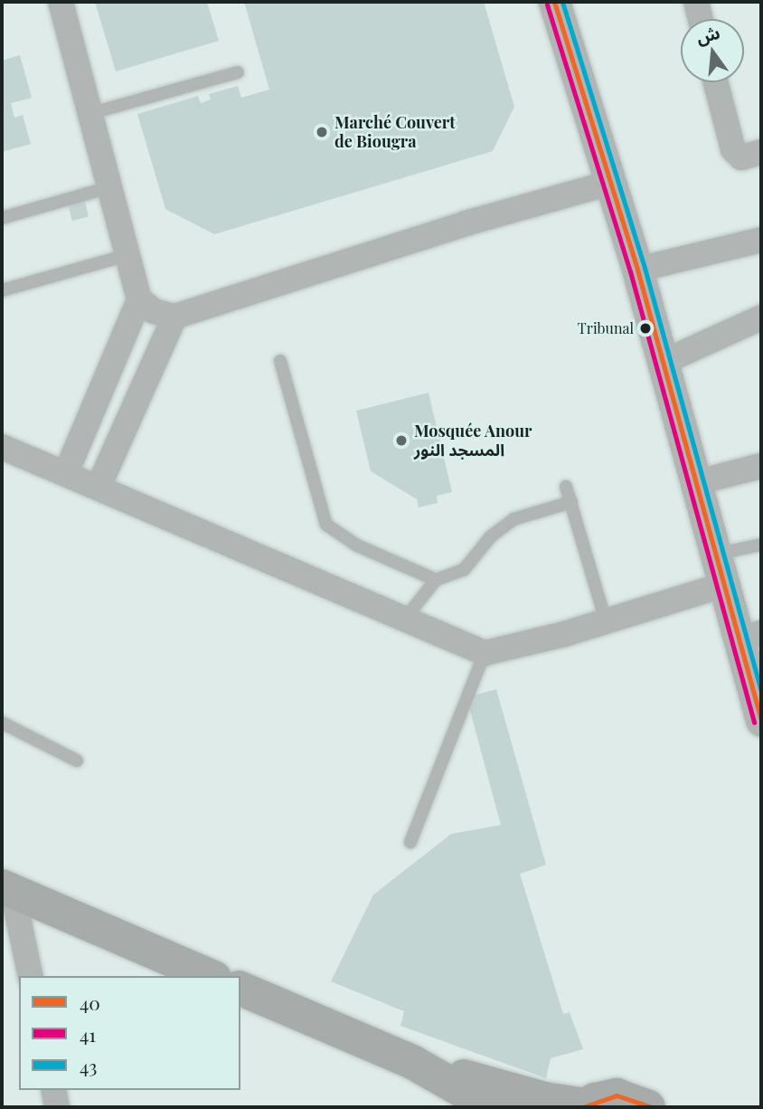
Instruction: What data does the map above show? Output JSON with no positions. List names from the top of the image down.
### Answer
{
  "places": ["Marché Couvert de Biougra", "Tribunal", "Mosquée Anour المسجد النور"],
  "lines": ["transit line 40", "transit line 43", "transit line 41"],
  "legend": ["40", "41", "43"],
  "north": "top"
}
